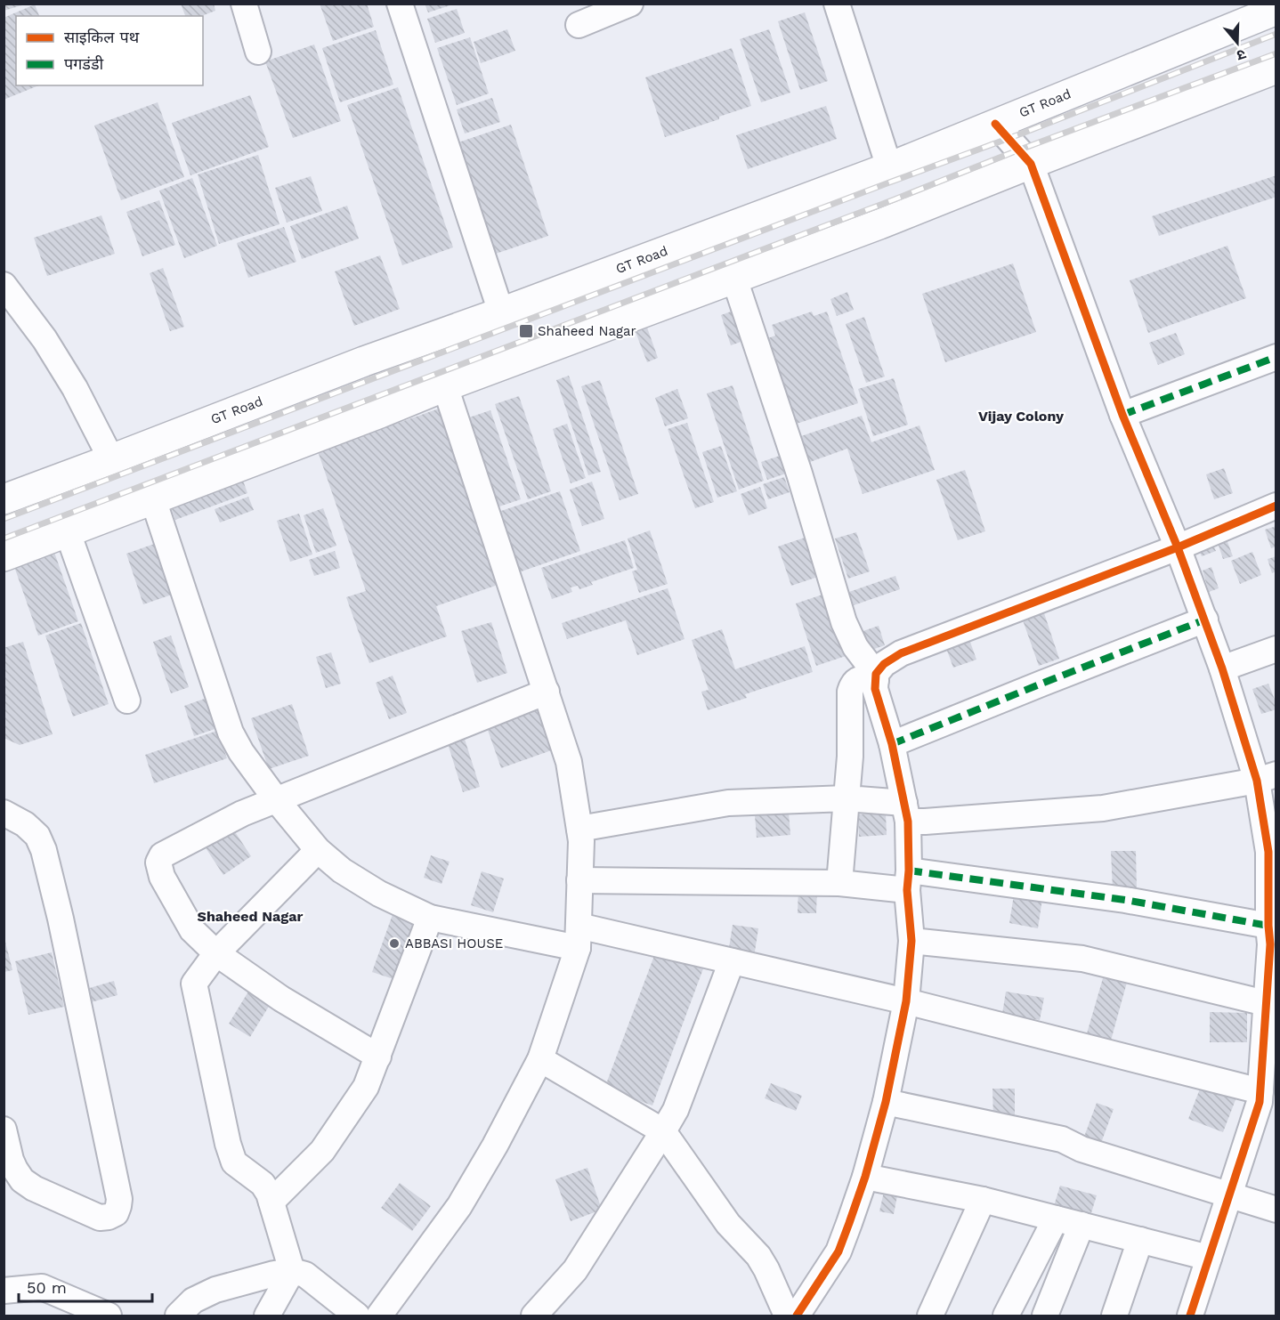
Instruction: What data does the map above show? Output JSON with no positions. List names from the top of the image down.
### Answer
{
  "streets": {
    "highway": ["GT Road"]
  },
  "districts": ["Vijay Colony", "Shaheed Nagar"],
  "places": {
    "transit": ["Shaheed Nagar"],
    "other": ["ABBASI HOUSE"]
  },
  "legend": ["साइकिल पथ", "पगडंडी"],
  "scale_bar": "50 m",
  "north": "bottom"
}
